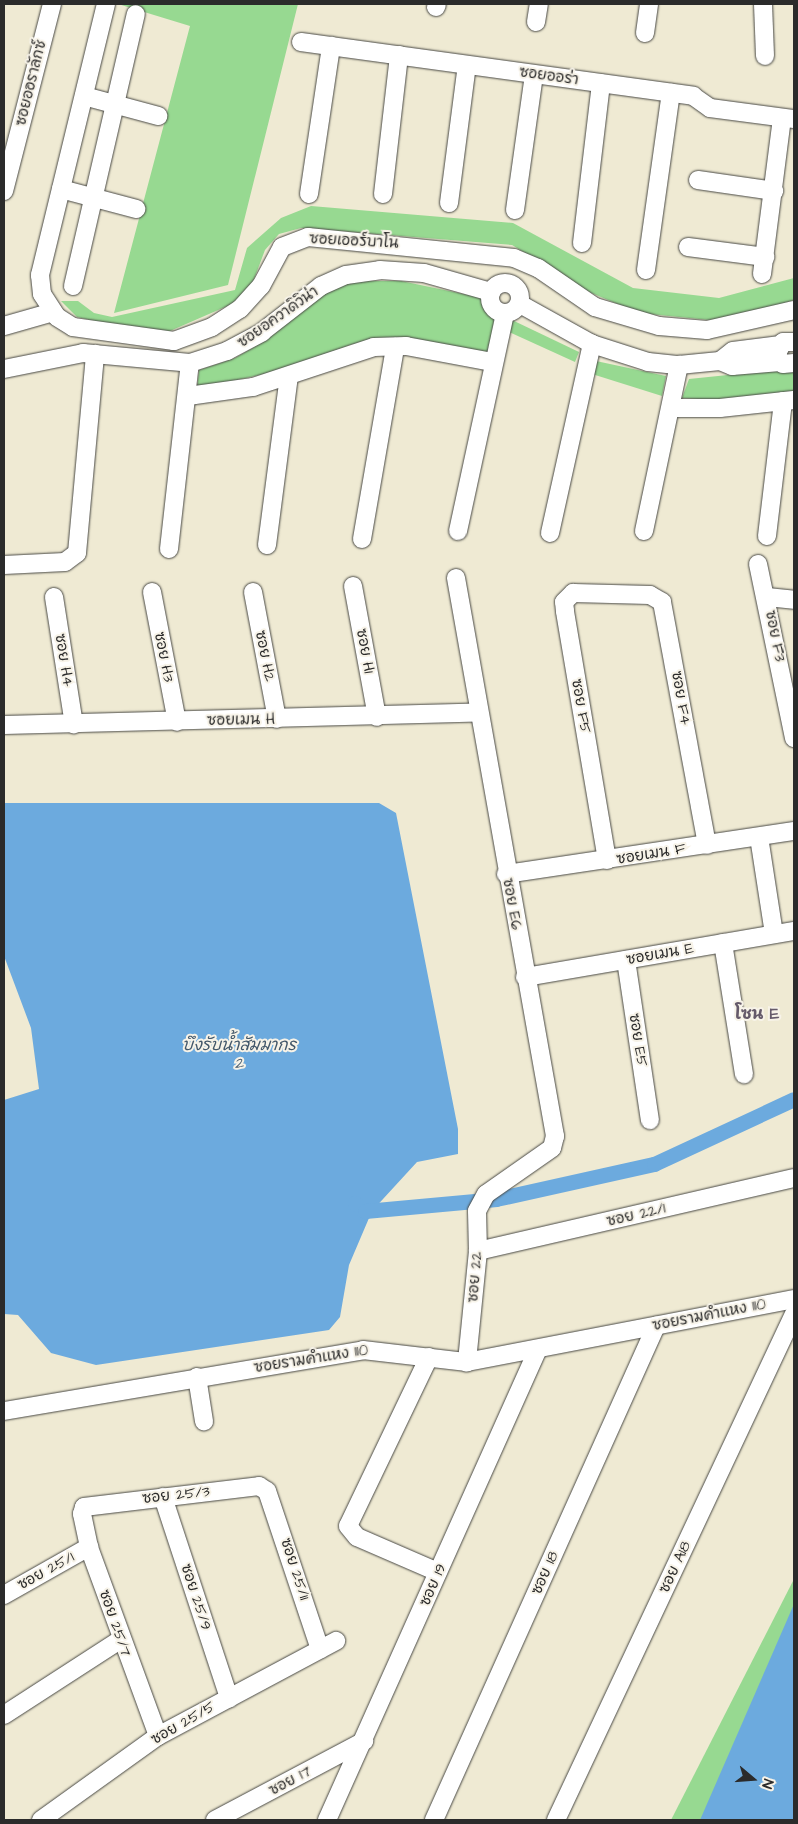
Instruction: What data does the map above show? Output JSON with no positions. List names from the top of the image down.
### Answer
{
  "streets": {
    "street": [
      "ซอยออร่า",
      "ซอยออราลักซ์",
      "ซอยเออร์บาโน",
      "ซอยอควาดิวิน่า",
      "ซอย F3",
      "ซอย H1",
      "ซอย H2",
      "ซอย H3",
      "ซอย H4",
      "ซอย F4",
      "ซอย F5",
      "ซอยเมน H",
      "ซอยเมน F",
      "ซอย E6",
      "ซอยเมน E",
      "ซอย E5",
      "ซอย 22/1",
      "ซอย 22",
      "ซอยรามคำแหง 110",
      "ซอย 25/3",
      "ซอย A18",
      "ซอย 25/11",
      "ซอย 25/1",
      "ซอย 18",
      "ซอย 19",
      "ซอย 25/9",
      "ซอย 25/7",
      "ซอย 25/5",
      "ซอย 17"
    ]
  },
  "crossings": [
    ["ซอย H1", "ซอยเมน H"],
    ["ซอย H2", "ซอยเมน H"],
    ["ซอย H3", "ซอยเมน H"],
    ["ซอย H4", "ซอยเมน H"],
    ["ซอย F4", "ซอย F5"],
    ["ซอย F4", "ซอยเมน F"],
    ["ซอย F5", "ซอยเมน F"],
    ["ซอยเมน H", "ซอย E6"],
    ["ซอยเมน F", "ซอย E6"],
    ["ซอย E6", "ซอยเมน E"],
    ["ซอย E6", "ซอย 22"],
    ["ซอยเมน E", "ซอย E5"],
    ["ซอย 22/1", "ซอย 22"],
    ["ซอย 22", "ซอยรามคำแหง 110"],
    ["ซอยรามคำแหง 110", "ซอย 18"],
    ["ซอยรามคำแหง 110", "ซอย 19"],
    ["ซอย 25/3", "ซอย 25/11"],
    ["ซอย 25/3", "ซอย 25/9"],
    ["ซอย 25/3", "ซอย 25/7"],
    ["ซอย 25/11", "ซอย 25/5"],
    ["ซอย 25/1", "ซอย 25/7"],
    ["ซอย 19", "ซอย 17"],
    ["ซอย 25/9", "ซอย 25/5"],
    ["ซอย 25/7", "ซอย 25/5"]
  ],
  "districts": ["โซน E"],
  "water": ["บึงรับน้ำสัมมากร 2"],
  "north": "right"
}
